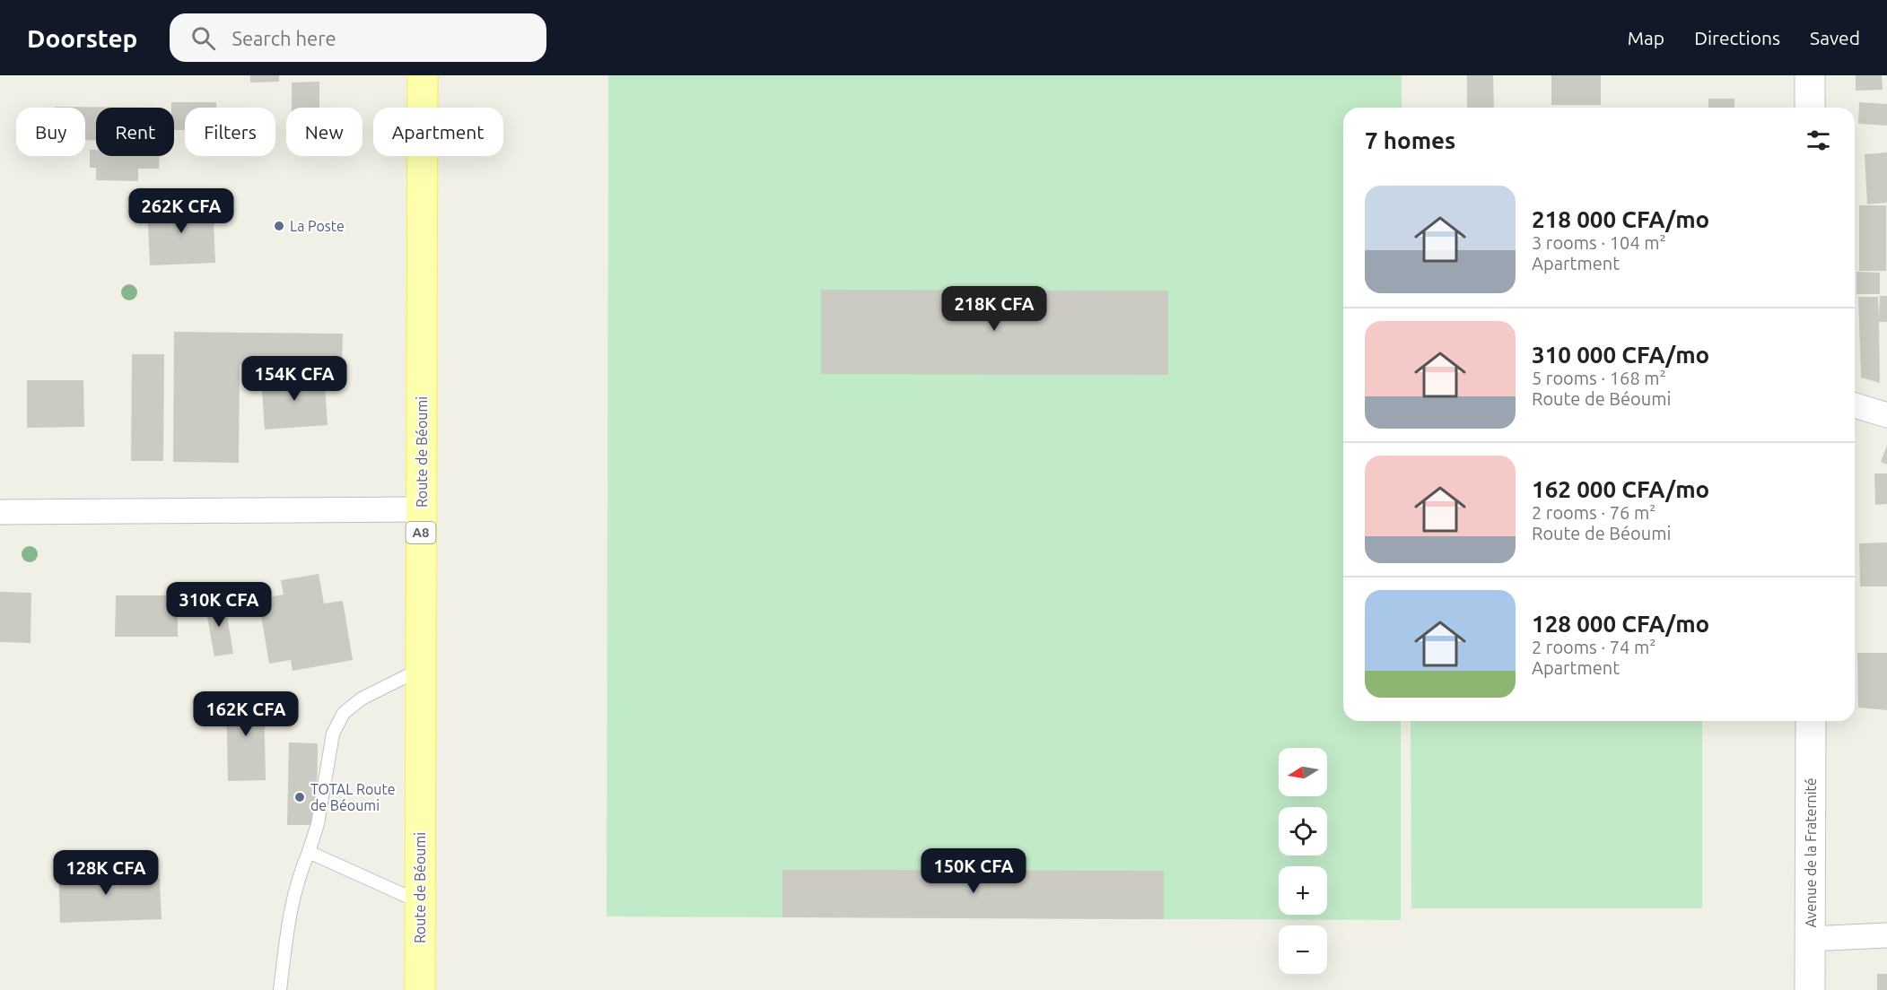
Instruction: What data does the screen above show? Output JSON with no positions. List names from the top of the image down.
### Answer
{
  "streets": {
    "main road": ["Route de Béoumi", "A8"],
    "street": ["Avenue de la Fraternité"]
  },
  "places": ["La Poste", "TOTAL Route de Béoumi"],
  "north": "left",
  "page": {
    "header": "Doorstep",
    "search": "Search here",
    "nav": ["Map", "Directions", "Saved"],
    "chip": [
      "Buy",
      "Rent",
      "Filters",
      "New",
      "Apartment"
    ],
    "heading": "7 homes",
    "list": [
      {
        "name": "218 000 CFA/mo",
        "note": "3 rooms · 104 m² · Apartment"
      },
      {
        "name": "310 000 CFA/mo",
        "note": "5 rooms · 168 m² · Route de Béoumi"
      },
      {
        "name": "162 000 CFA/mo",
        "note": "2 rooms · 76 m² · Route de Béoumi"
      },
      {
        "name": "128 000 CFA/mo",
        "note": "2 rooms · 74 m² · Apartment"
      }
    ],
    "price": [
      "262K CFA",
      "218K CFA",
      "154K CFA",
      "310K CFA",
      "162K CFA",
      "150K CFA",
      "128K CFA"
    ],
    "map_buttons": ["+", "−"]
  }
}
